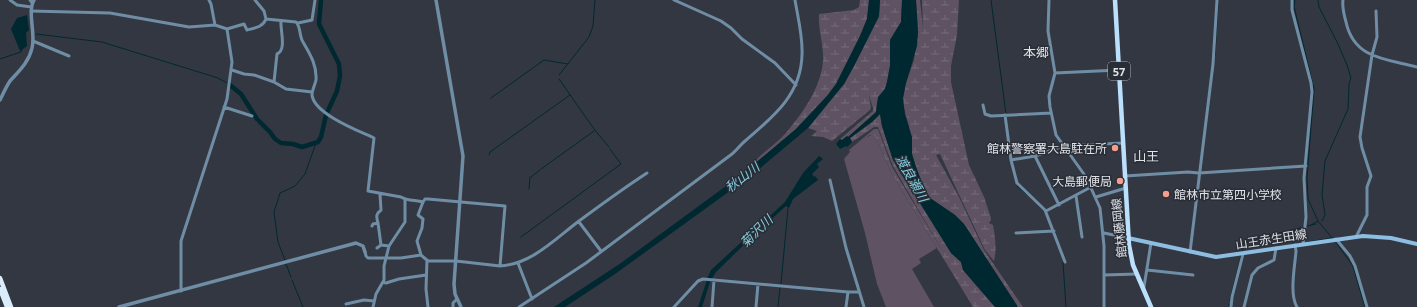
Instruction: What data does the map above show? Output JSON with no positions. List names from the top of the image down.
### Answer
{
  "streets": {
    "main road": ["57", "館林藤岡線", "山王赤生田線"]
  },
  "crossings": [
    ["館林藤岡線", "山王赤生田線"]
  ],
  "districts": ["本郷", "山王"],
  "water": ["秋山川", "渡良瀬川", "菊沢川"],
  "places": ["館林警察署大島駐在所", "大島郵便局", "館林市立第四小学校"]
}
